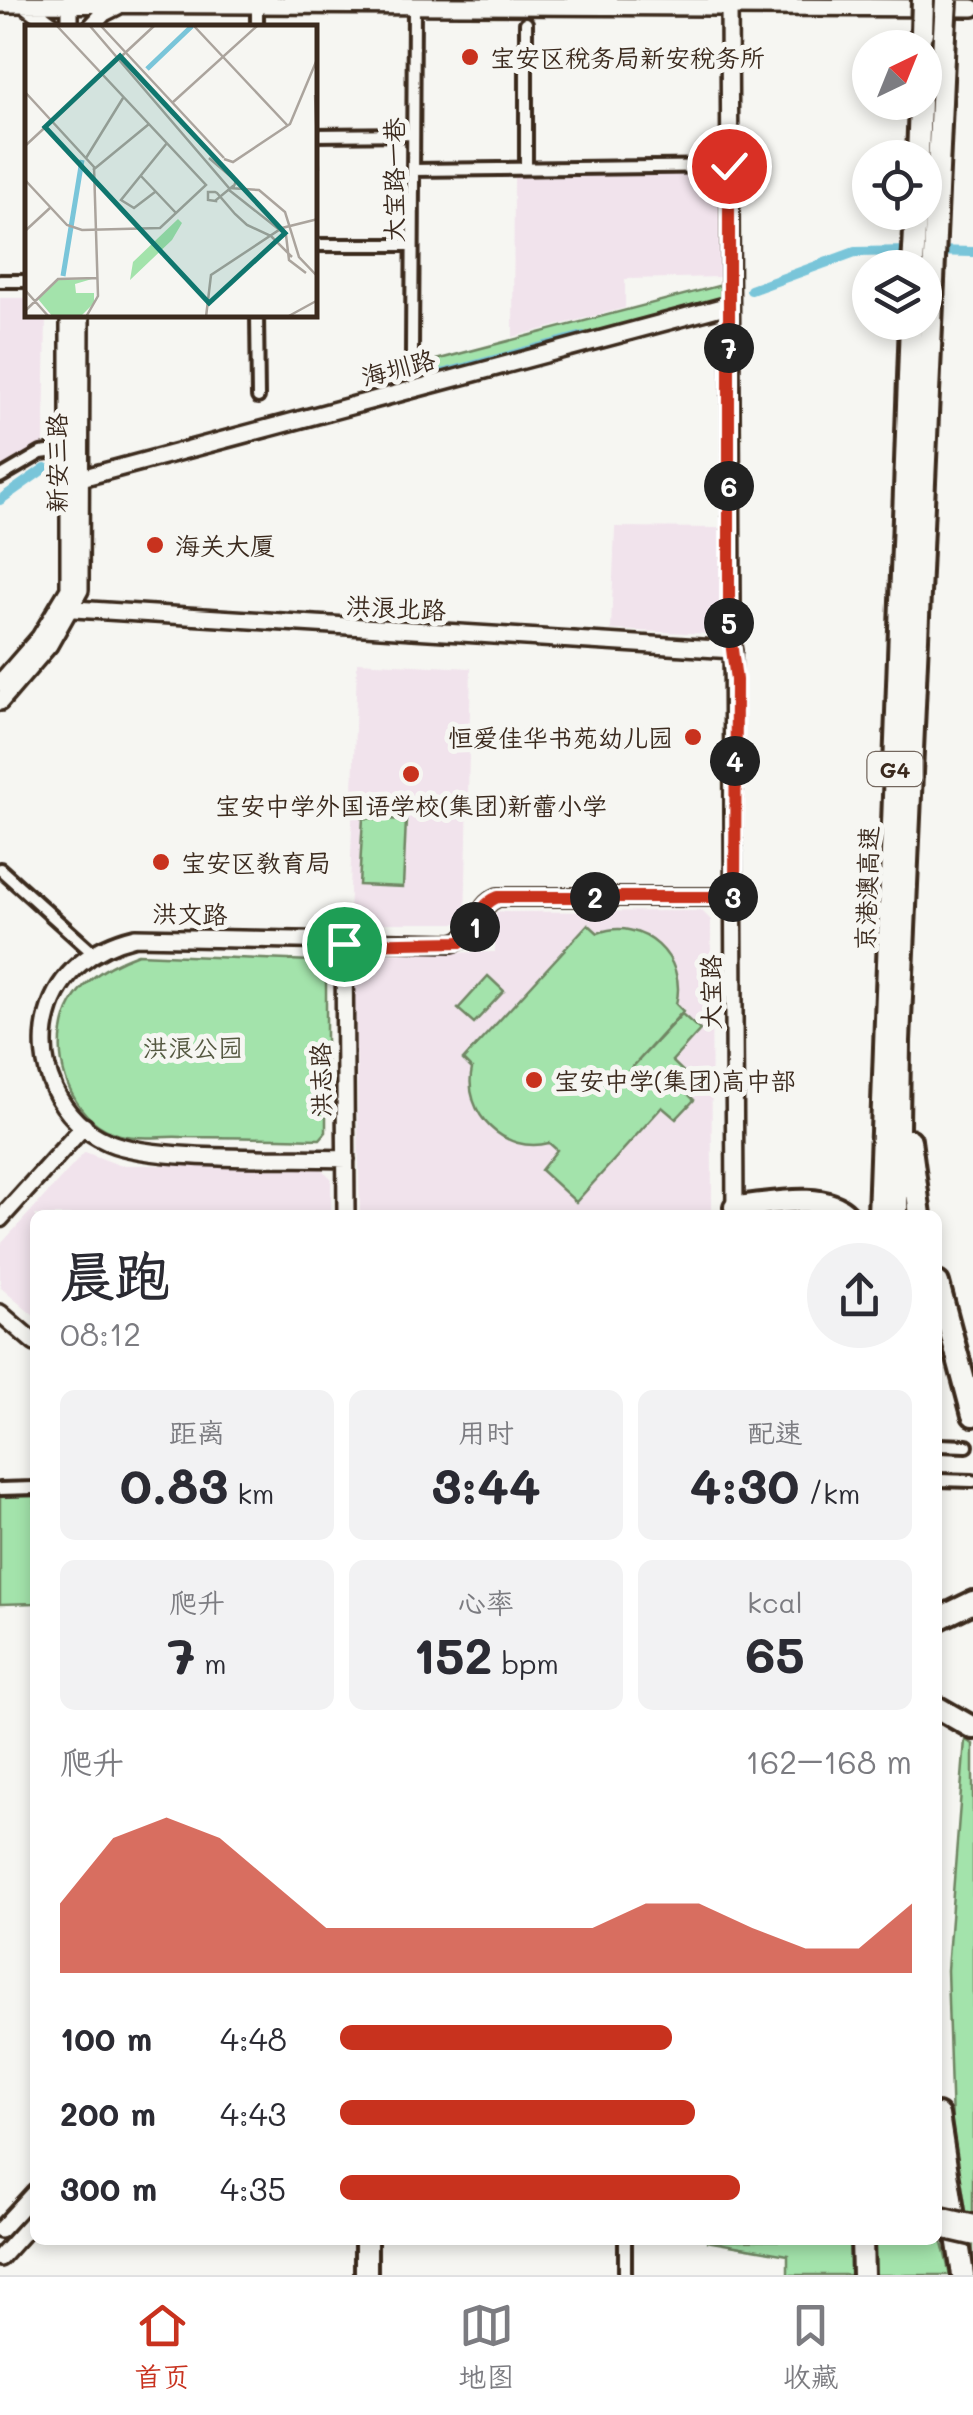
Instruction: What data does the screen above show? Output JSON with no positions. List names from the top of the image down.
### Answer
{
  "streets": {
    "highway": ["G4", "京港澳高速"],
    "main road": [
      "海圳路",
      "新安三路",
      "洪浪北路",
      "洪文路",
      "大宝路",
      "洪志路"
    ],
    "street": ["大宝路一巷"]
  },
  "crossings": [
    ["海圳路", "新安三路"],
    ["海圳路", "大宝路"],
    ["新安三路", "洪浪北路"],
    ["洪浪北路", "大宝路"],
    ["洪文路", "大宝路"],
    ["洪文路", "洪志路"]
  ],
  "parks": ["洪浪公园"],
  "places": [
    "宝安区税务局新安税务所",
    "海关大厦",
    "恒爱佳华书苑幼儿园",
    "宝安中学外国语学校(集团)新蕾小学",
    "宝安区教育局",
    "宝安中学(集团)高中部"
  ],
  "north": "top right",
  "page": {
    "pins": [
      "7",
      "6",
      "5",
      "4",
      "2",
      "3",
      "1"
    ],
    "heading": ["晨跑", "08:12"],
    "stats": [
      ["距离", "0.83 km"],
      ["用时", "3:44"],
      ["配速", "4:30 /km"],
      ["爬升", "7 m"],
      ["心率", "152 bpm"],
      ["kcal", "65"]
    ],
    "chart": ["爬升", "162–168 m"],
    "list": [
      {
        "name": "100 m",
        "note": "4:48"
      },
      {
        "name": "200 m",
        "note": "4:43"
      },
      {
        "name": "300 m",
        "note": "4:35"
      }
    ],
    "tabs": ["首页", "地图", "收藏"]
  }
}
